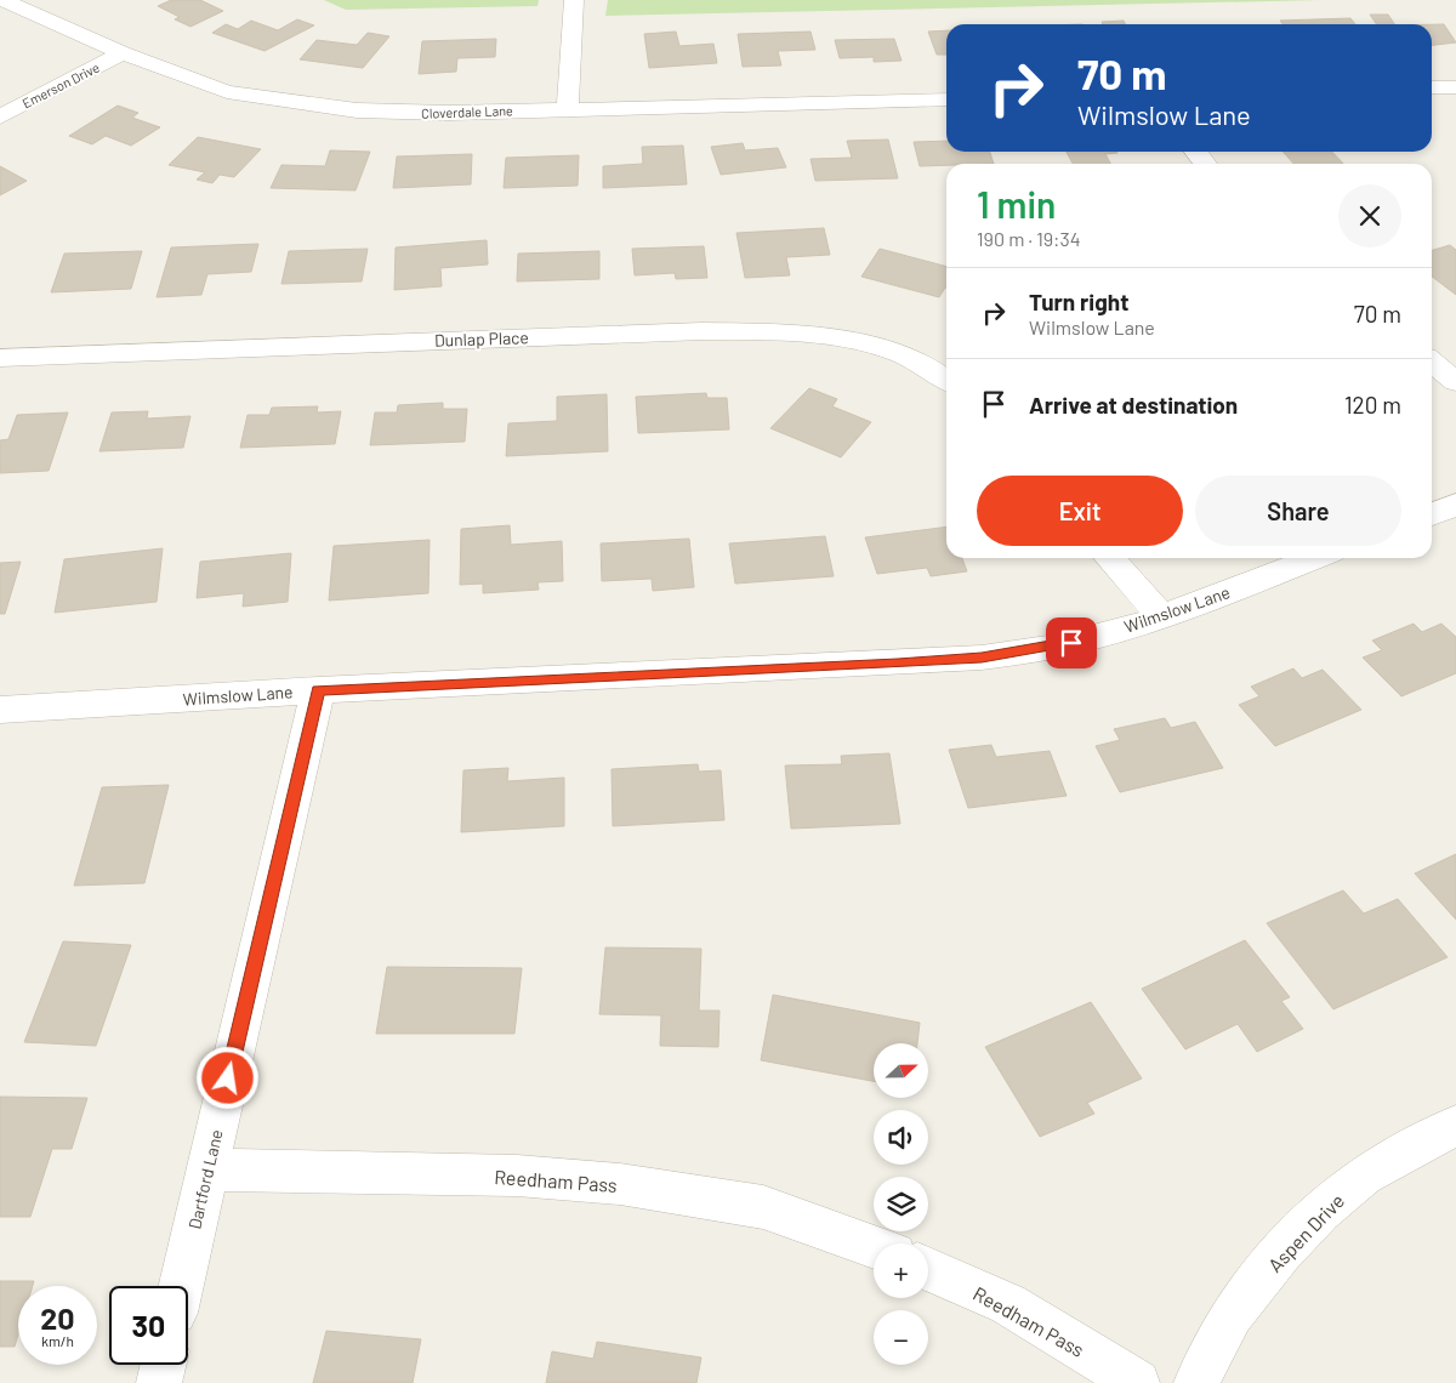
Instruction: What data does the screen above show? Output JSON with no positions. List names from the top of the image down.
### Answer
{
  "streets": {
    "street": [
      "Emerson Drive",
      "Cloverdale Lane",
      "Dunlap Place",
      "Wilmslow Lane",
      "Dartford Lane",
      "Reedham Pass",
      "Aspen Drive"
    ]
  },
  "crossings": [
    ["Emerson Drive", "Cloverdale Lane"],
    ["Wilmslow Lane", "Dartford Lane"],
    ["Dartford Lane", "Reedham Pass"]
  ],
  "north": "right",
  "page": {
    "turn": ["70 m", "Wilmslow Lane"],
    "heading": ["1 min", "190 m · 19:34"],
    "list": [
      {
        "name": "Turn right",
        "note": "Wilmslow Lane",
        "value": "70 m"
      },
      {
        "name": "Arrive at destination",
        "value": "120 m"
      }
    ],
    "buttons": ["Exit", "Share"],
    "map_buttons": ["+", "−"],
    "speed": "20 km/h",
    "limit": "30"
  }
}
